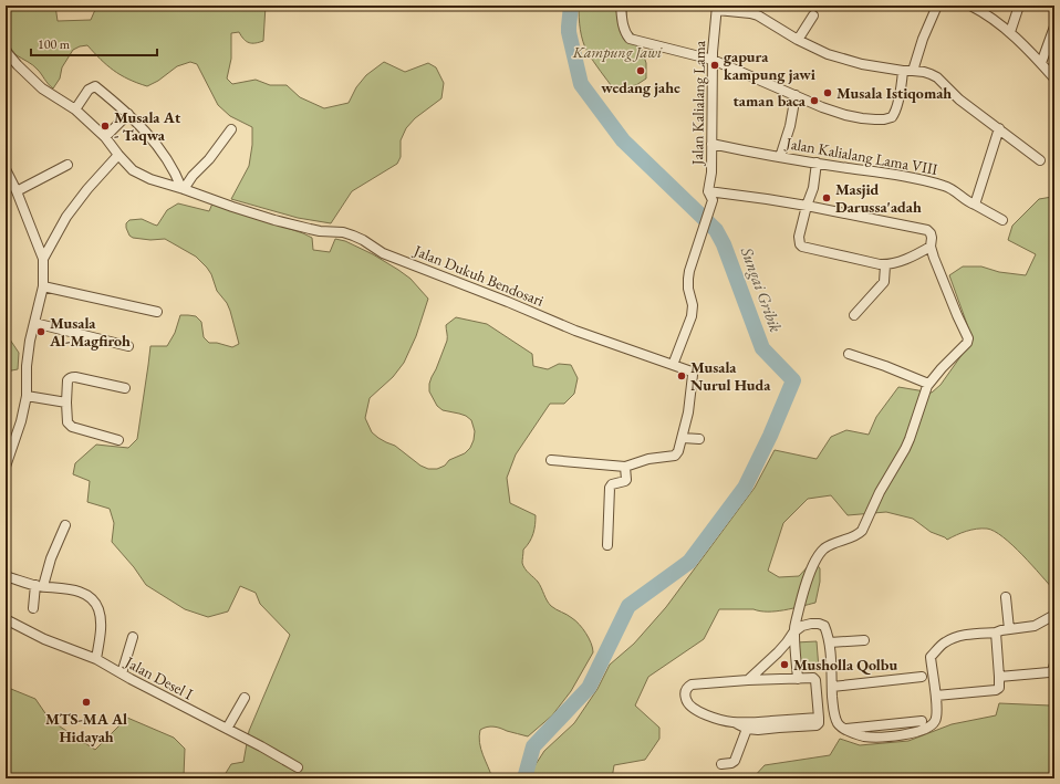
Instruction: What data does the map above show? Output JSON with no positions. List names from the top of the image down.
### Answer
{
  "streets": {
    "street": [
      "Jalan Kalialang Lama",
      "Jalan Kalialang Lama VIII",
      "Jalan Dukuh Bendosari",
      "Jalan Desel I"
    ]
  },
  "crossings": [
    ["Jalan Kalialang Lama", "Jalan Kalialang Lama VIII"]
  ],
  "water": ["Sungai Gribik"],
  "parks": ["Kampung Jawi"],
  "places": [
    "gapura kampung jawi",
    "wedang jahe",
    "Musala Istiqomah",
    "taman baca",
    "Musala At - Taqwa",
    "Masjid Darussa'adah",
    "Musala Al-Magfiroh",
    "Musala Nurul Huda",
    "Musholla Qolbu",
    "MTS-MA Al Hidayah"
  ],
  "scale_bar": "100 m"
}
